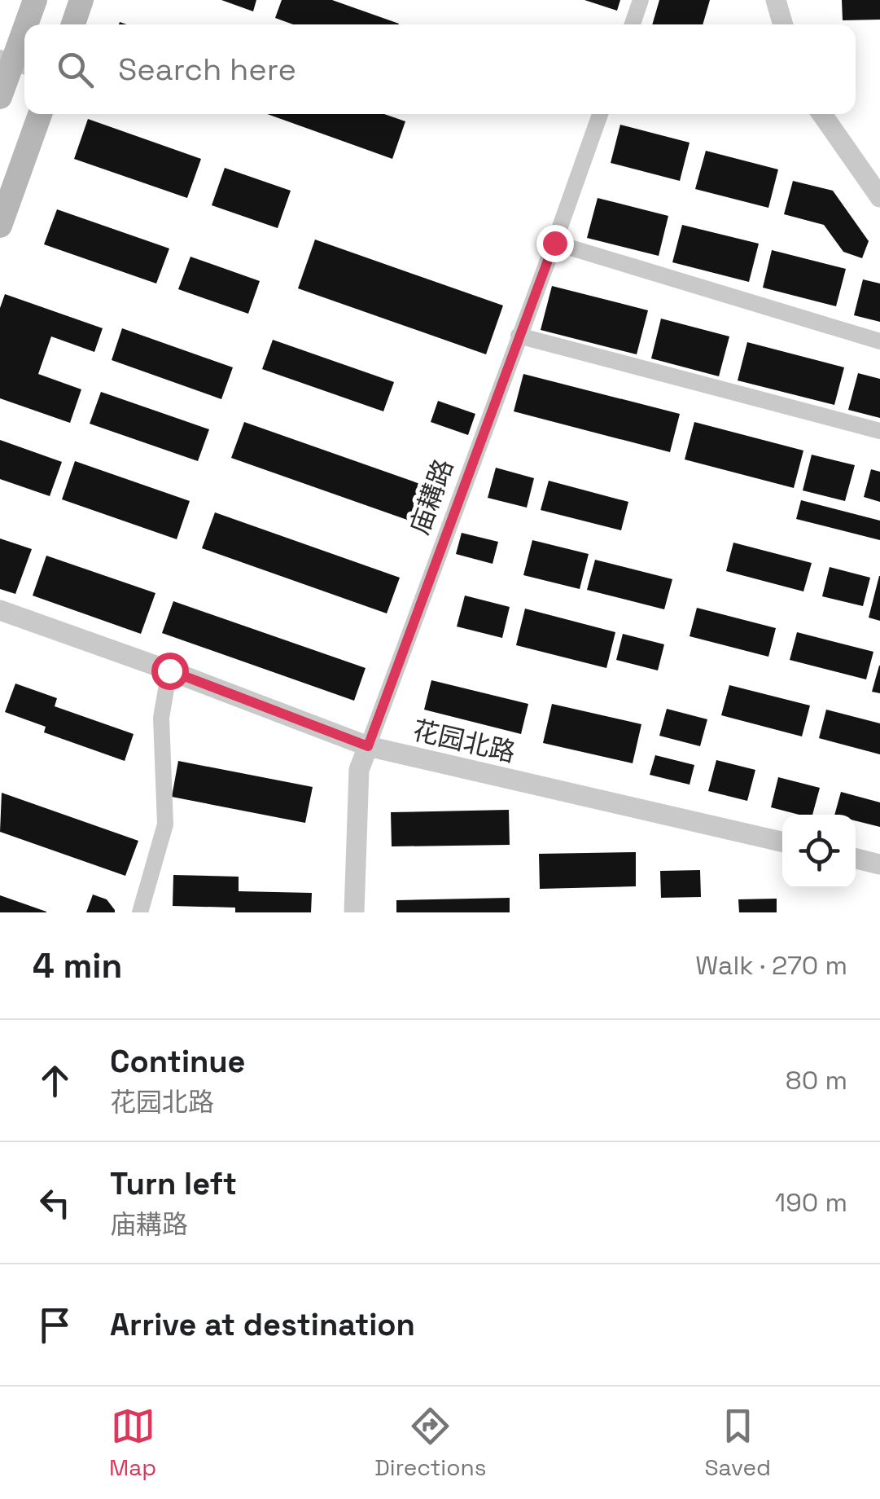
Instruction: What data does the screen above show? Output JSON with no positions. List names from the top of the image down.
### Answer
{
  "streets": {
    "street": ["庙耩路", "花园北路"]
  },
  "crossings": [
    ["庙耩路", "花园北路"]
  ],
  "page": {
    "search": "Search here",
    "heading": ["4 min", "Walk · 270 m"],
    "list": [
      ["Continue", "花园北路", "80 m"],
      ["Turn left", "庙耩路", "190 m"],
      "Arrive at destination"
    ],
    "nav": ["Map", "Directions", "Saved"]
  }
}
